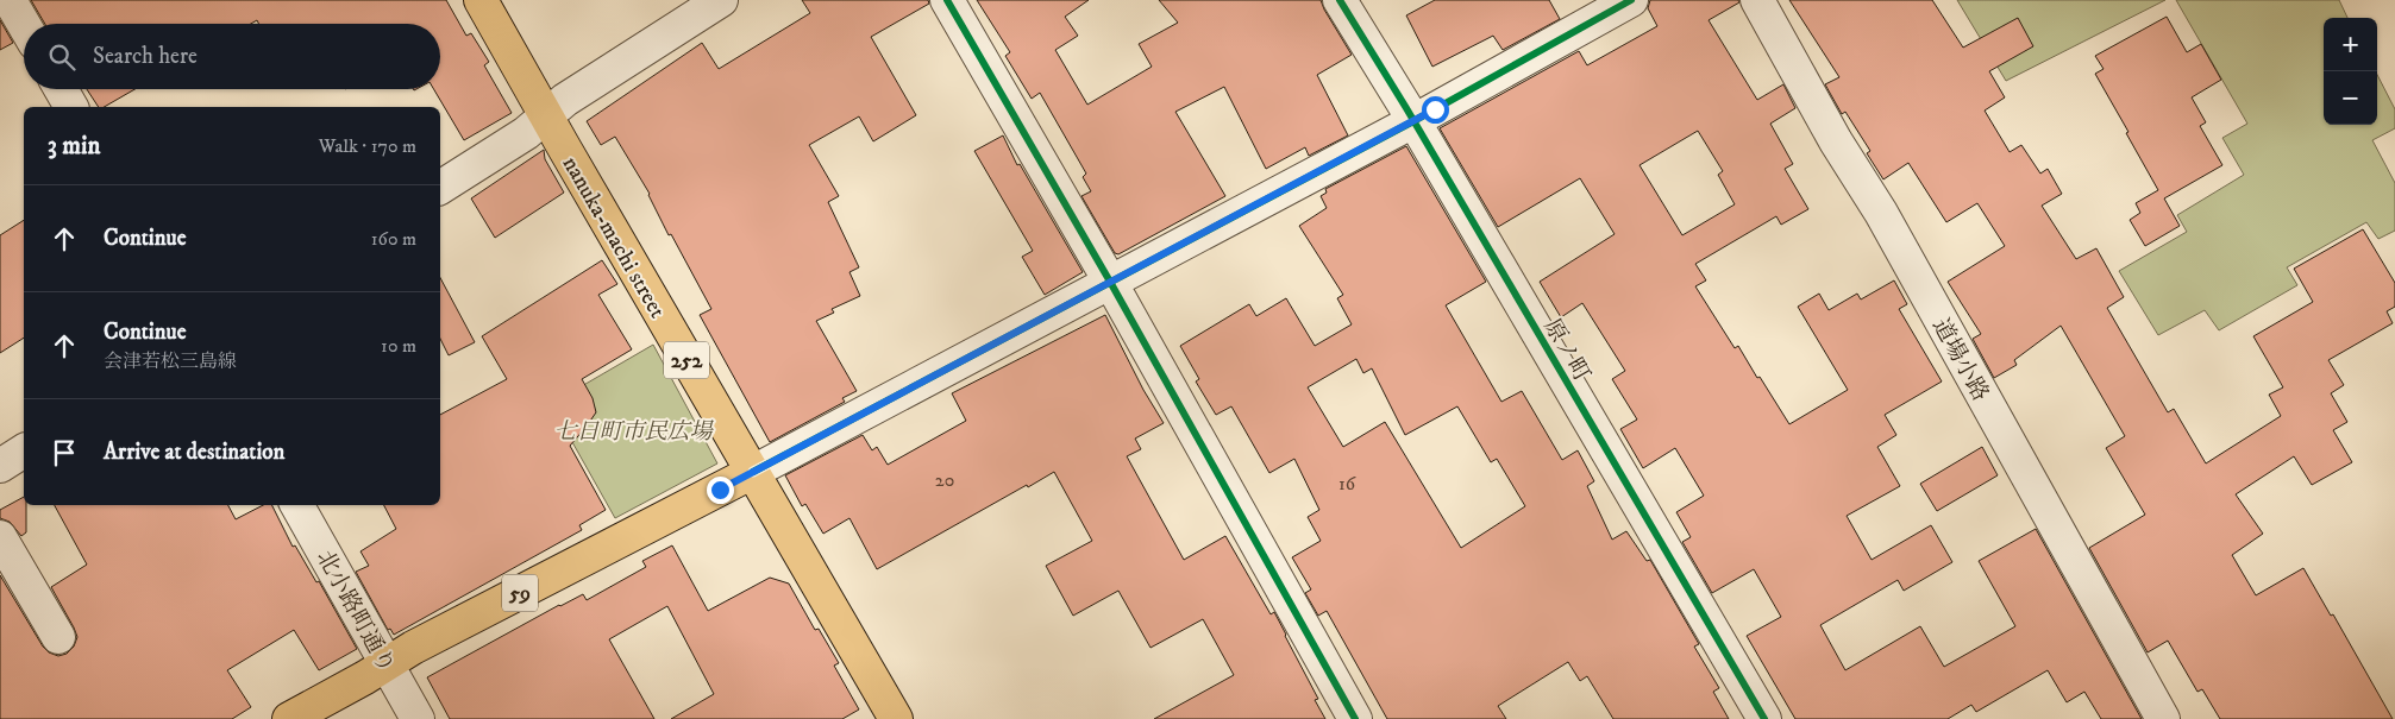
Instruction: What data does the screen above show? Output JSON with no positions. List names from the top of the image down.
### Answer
{
  "streets": {
    "main road": ["nanuka-machi street", "252", "59"],
    "street": ["原ノ町", "道場小路", "北小路町通り"]
  },
  "crossings": [
    ["nanuka-machi street", "59"],
    ["59", "北小路町通り"]
  ],
  "parks": ["七日町市民広場"],
  "house_numbers": ["20", "16"],
  "page": {
    "map_buttons": ["+", "−"],
    "search": "Search here",
    "heading": ["3 min", "Walk · 170 m"],
    "list": [
      ["Continue", "160 m"],
      ["Continue", "会津若松三島線", "10 m"],
      "Arrive at destination"
    ]
  }
}
